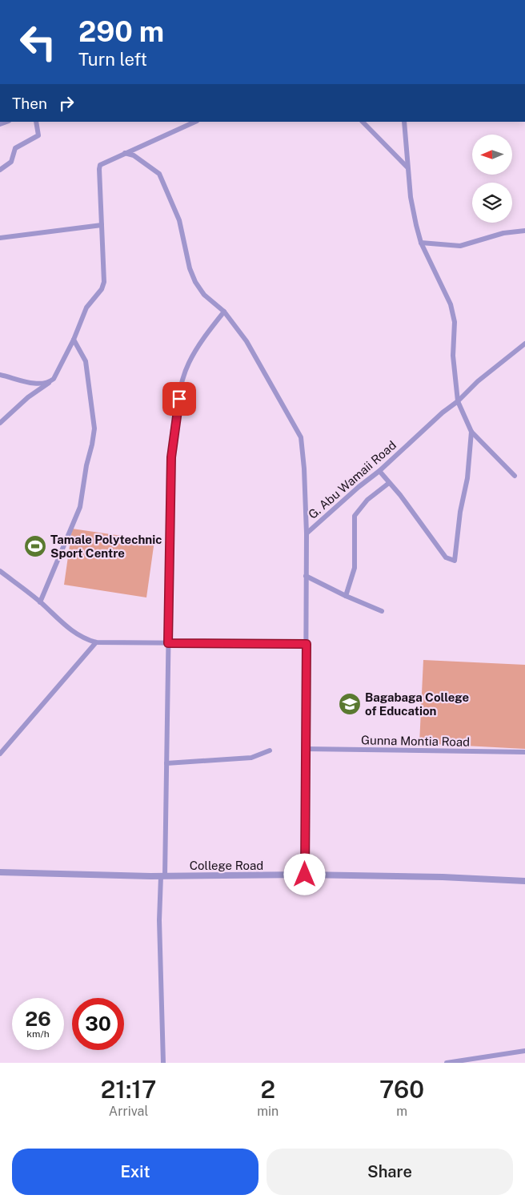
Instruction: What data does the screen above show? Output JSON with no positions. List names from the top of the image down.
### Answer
{
  "streets": {
    "street": ["G. Abu Wamaii Road", "Gunna Montia Road", "College Road"]
  },
  "crossings": [
    ["G. Abu Wamaii Road", "Gunna Montia Road"],
    ["G. Abu Wamaii Road", "College Road"]
  ],
  "places": {
    "sports": ["Tamale Polytechnic Sport Centre"],
    "school or university": ["Bagabaga College of Education"]
  },
  "north": "left",
  "page": {
    "turn": ["290 m", "Turn left"],
    "then": "Then",
    "speed": "26 km/h",
    "limit": "30",
    "eta": [
      "21:17",
      "Arrival",
      "2",
      "min",
      "760",
      "m"
    ],
    "buttons": ["Exit", "Share"]
  }
}
